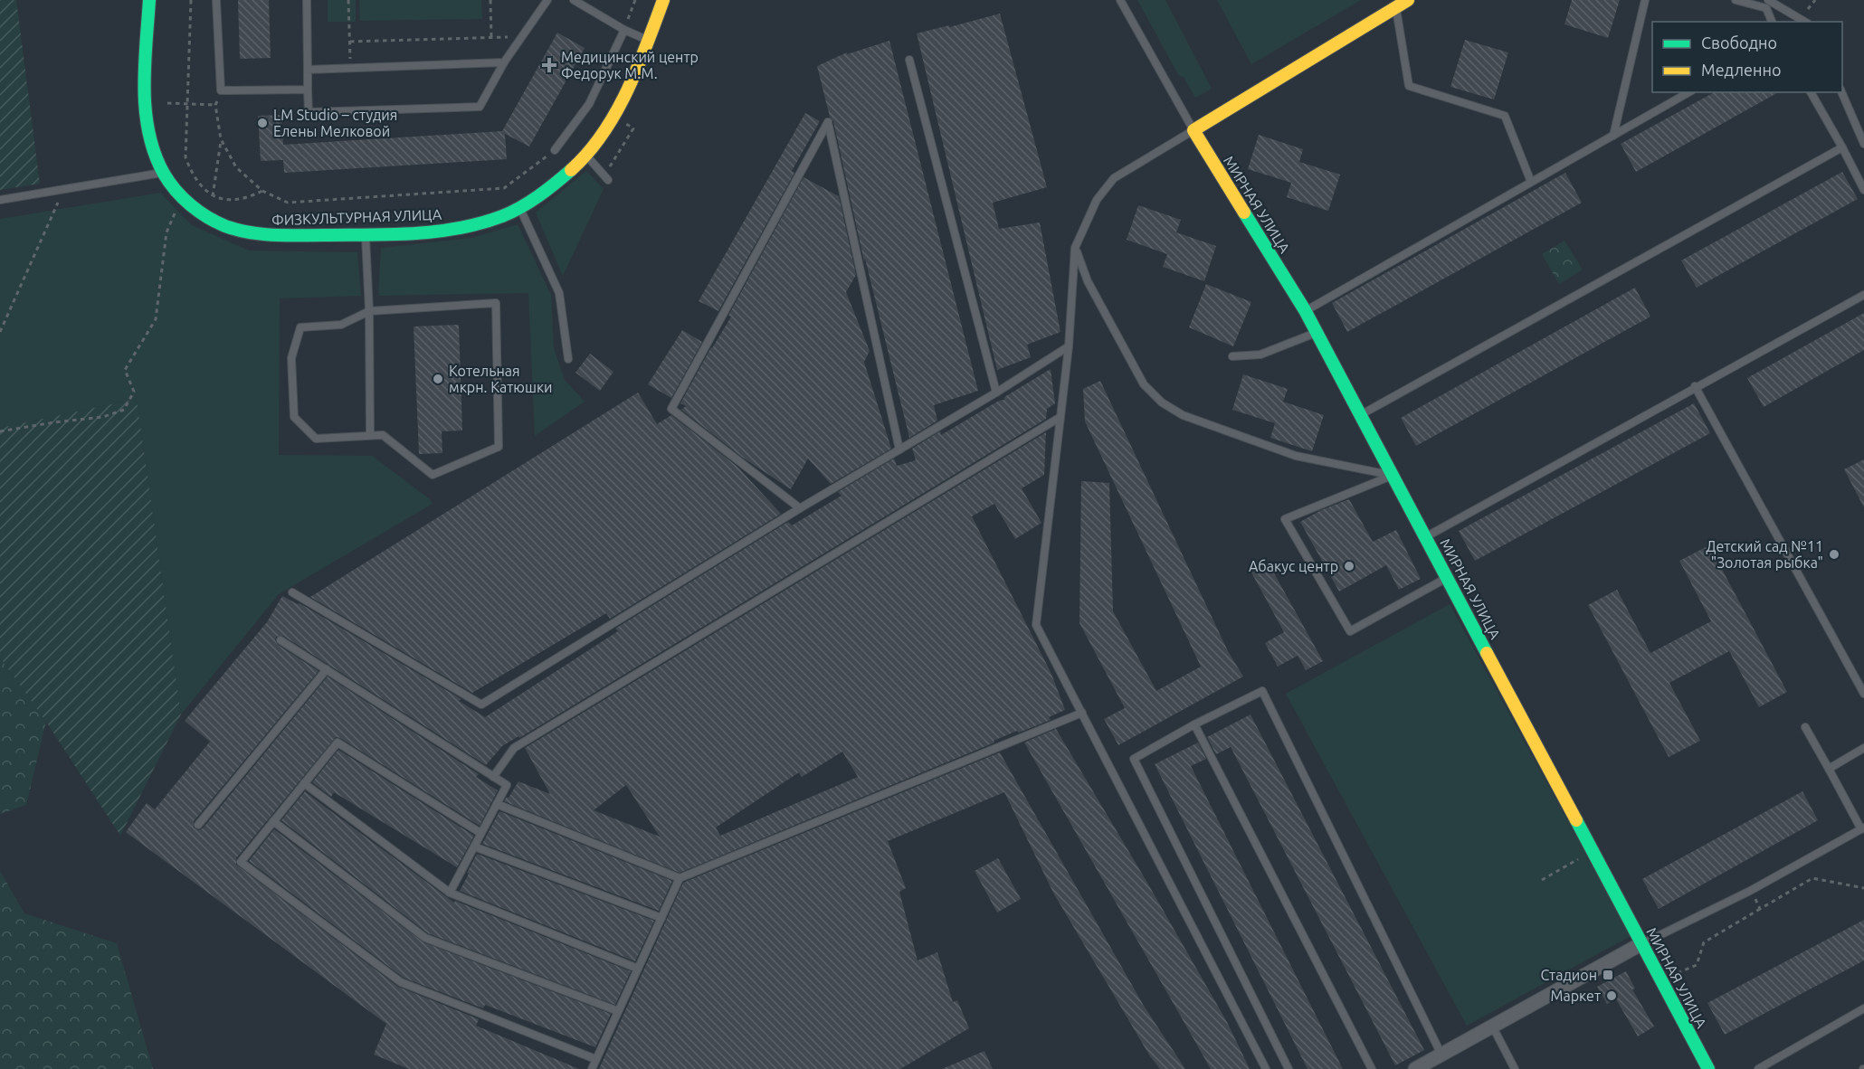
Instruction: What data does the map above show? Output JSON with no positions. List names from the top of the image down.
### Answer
{
  "streets": {
    "street": ["МИРНАЯ УЛИЦА", "ФИЗКУЛЬТУРНАЯ УЛИЦА"]
  },
  "places": {
    "health": ["Медицинский центр Федорук М.М."],
    "other": [
      "LM Studio – студия Елены Мелковой",
      "Котельная мкрн. Катюшки",
      "Детский сад №11 \"Золотая рыбка\"",
      "Абакус центр",
      "Маркет"
    ],
    "transit": ["Стадион"]
  },
  "legend": ["Свободно", "Медленно"]
}
